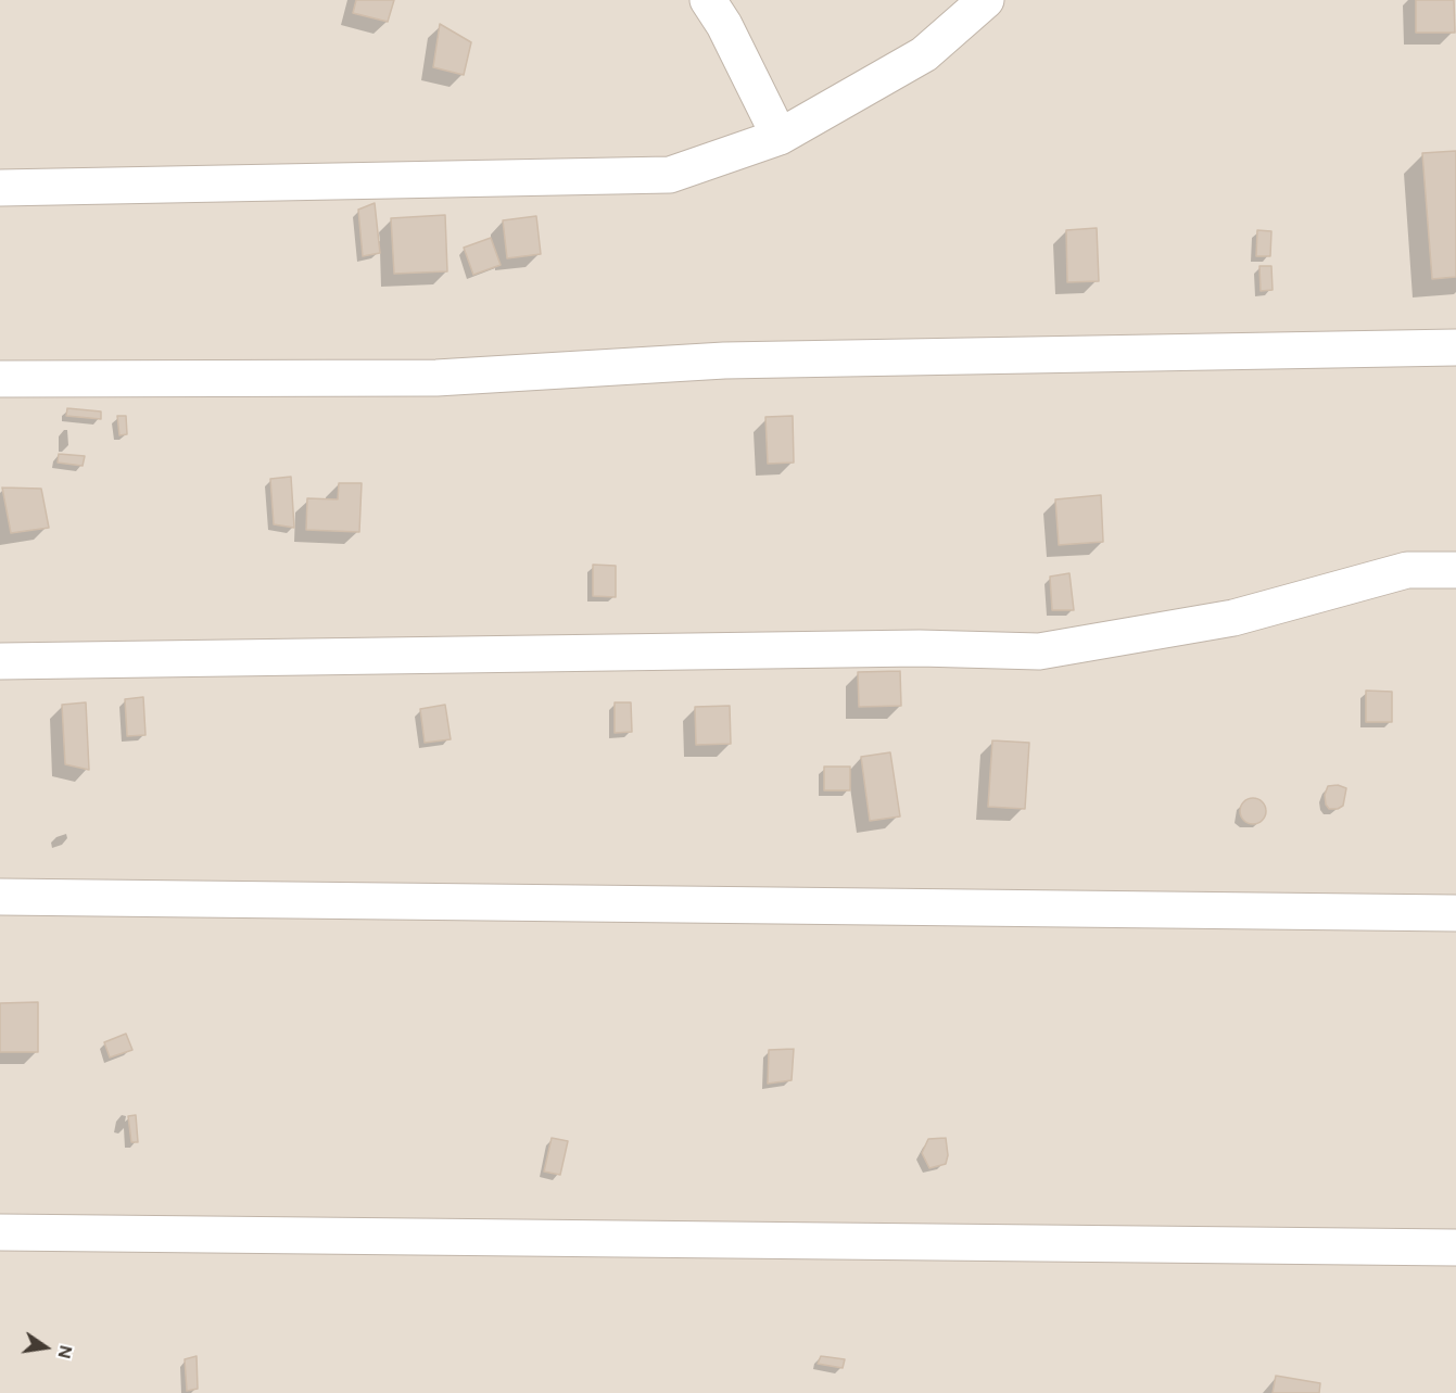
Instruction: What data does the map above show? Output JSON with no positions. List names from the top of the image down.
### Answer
{
  "north": "right"
}
